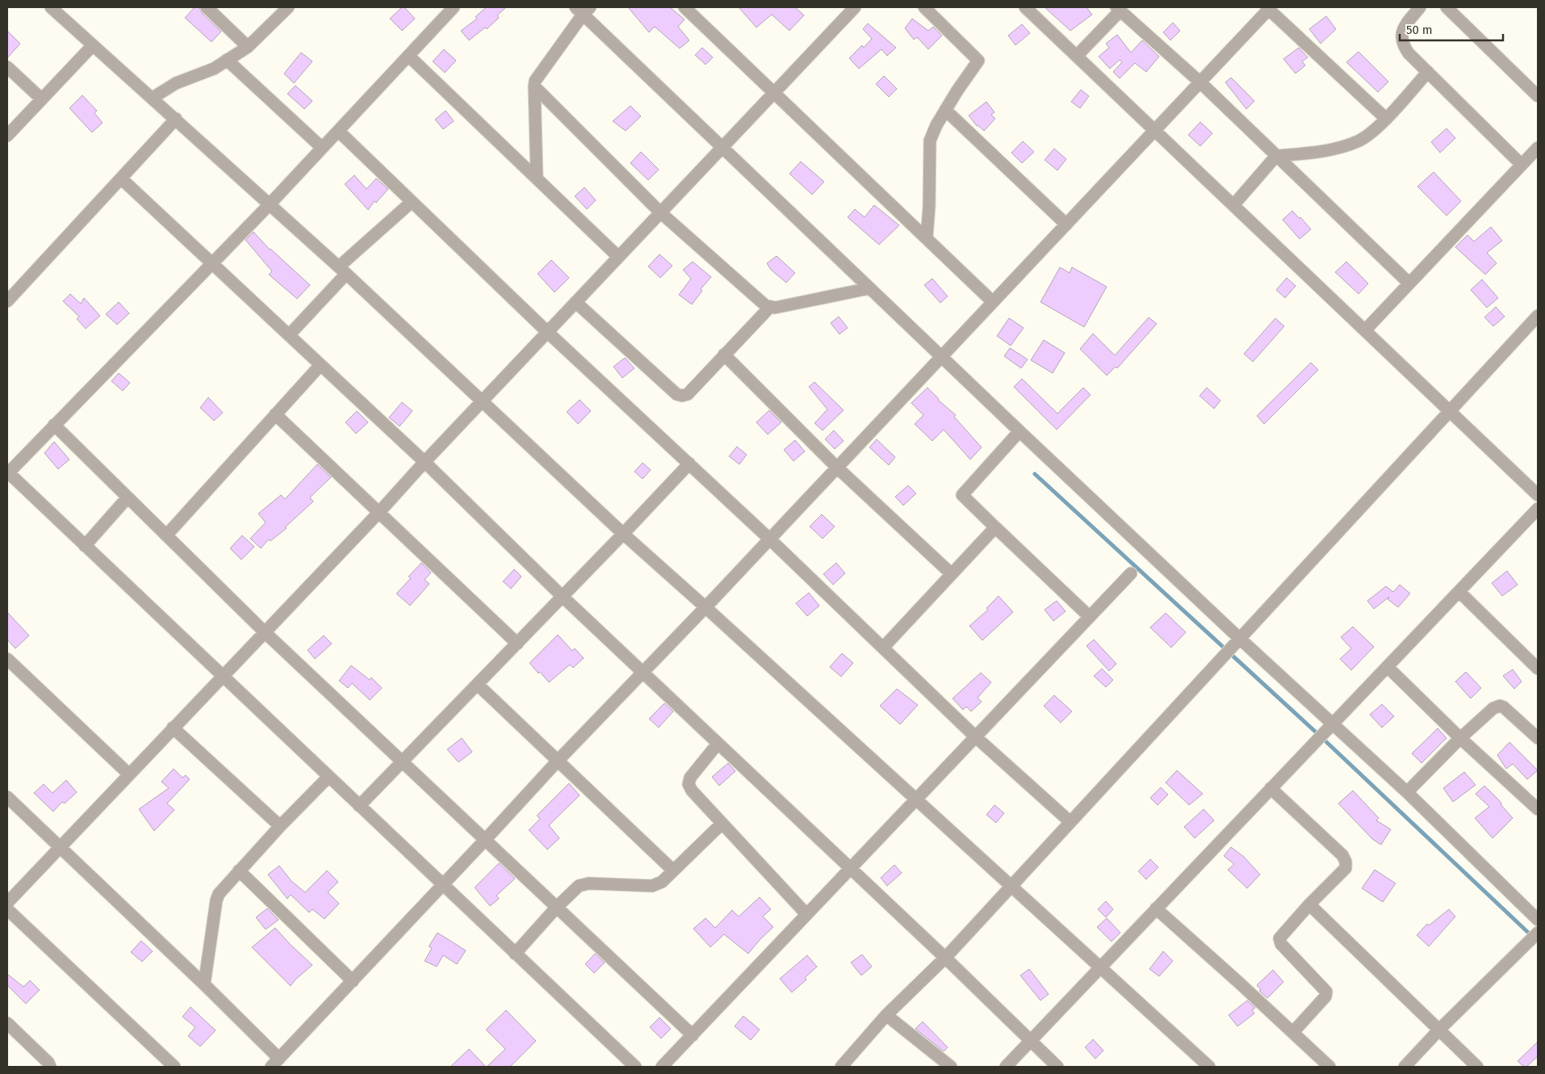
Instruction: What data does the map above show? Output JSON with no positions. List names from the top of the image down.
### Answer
{
  "scale_bar": "50 m"
}
